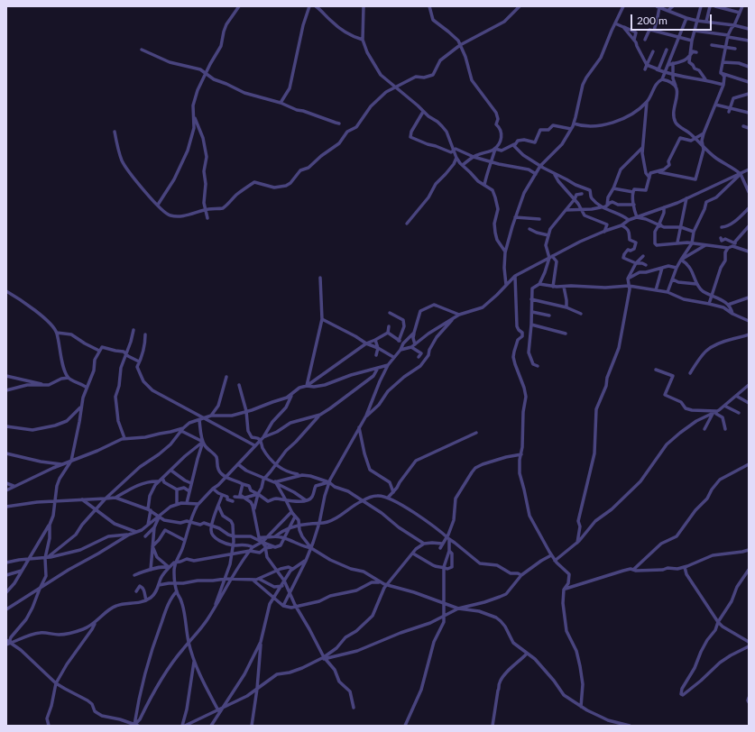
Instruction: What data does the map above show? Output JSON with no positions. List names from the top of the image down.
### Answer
{
  "scale_bar": "200 m"
}
